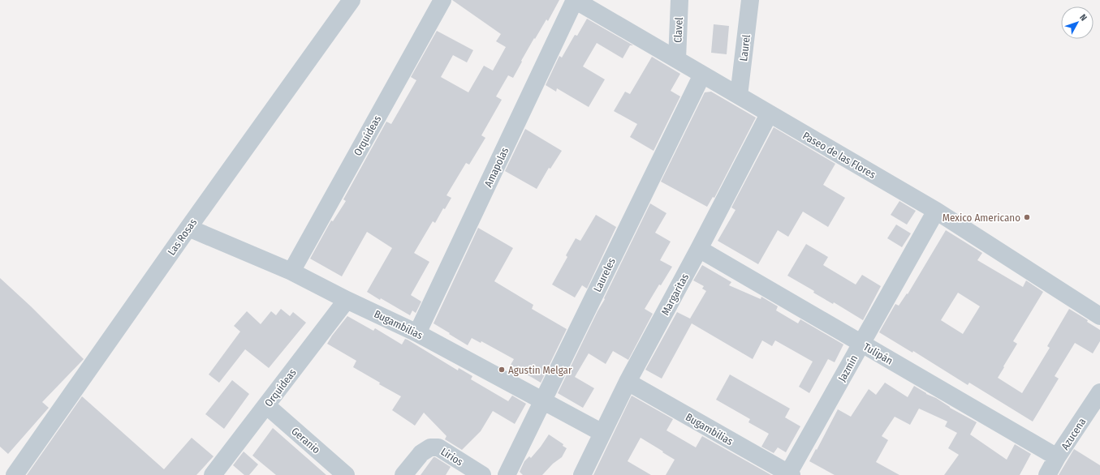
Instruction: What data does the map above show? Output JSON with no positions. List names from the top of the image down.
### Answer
{
  "streets": {
    "street": [
      "Clavel",
      "Laurel",
      "Orquídeas",
      "Paseo de las Flores",
      "Amapolas",
      "Las Rosas",
      "Laureles",
      "Margaritas",
      "Bugambilias",
      "Tulipán",
      "Jazmín",
      "Azucena",
      "Geranio",
      "Lirios"
    ]
  },
  "crossings": [
    ["Clavel", "Paseo de las Flores"],
    ["Laurel", "Paseo de las Flores"],
    ["Orquídeas", "Bugambilias"],
    ["Orquídeas", "Geranio"],
    ["Paseo de las Flores", "Amapolas"],
    ["Paseo de las Flores", "Laureles"],
    ["Paseo de las Flores", "Margaritas"],
    ["Paseo de las Flores", "Jazmín"],
    ["Amapolas", "Bugambilias"],
    ["Las Rosas", "Bugambilias"],
    ["Laureles", "Bugambilias"],
    ["Margaritas", "Bugambilias"],
    ["Margaritas", "Tulipán"],
    ["Bugambilias", "Jazmín"],
    ["Tulipán", "Jazmín"],
    ["Tulipán", "Azucena"]
  ],
  "places": ["Mexico Americano", "Agustin Melgar"],
  "north": "top right"
}
